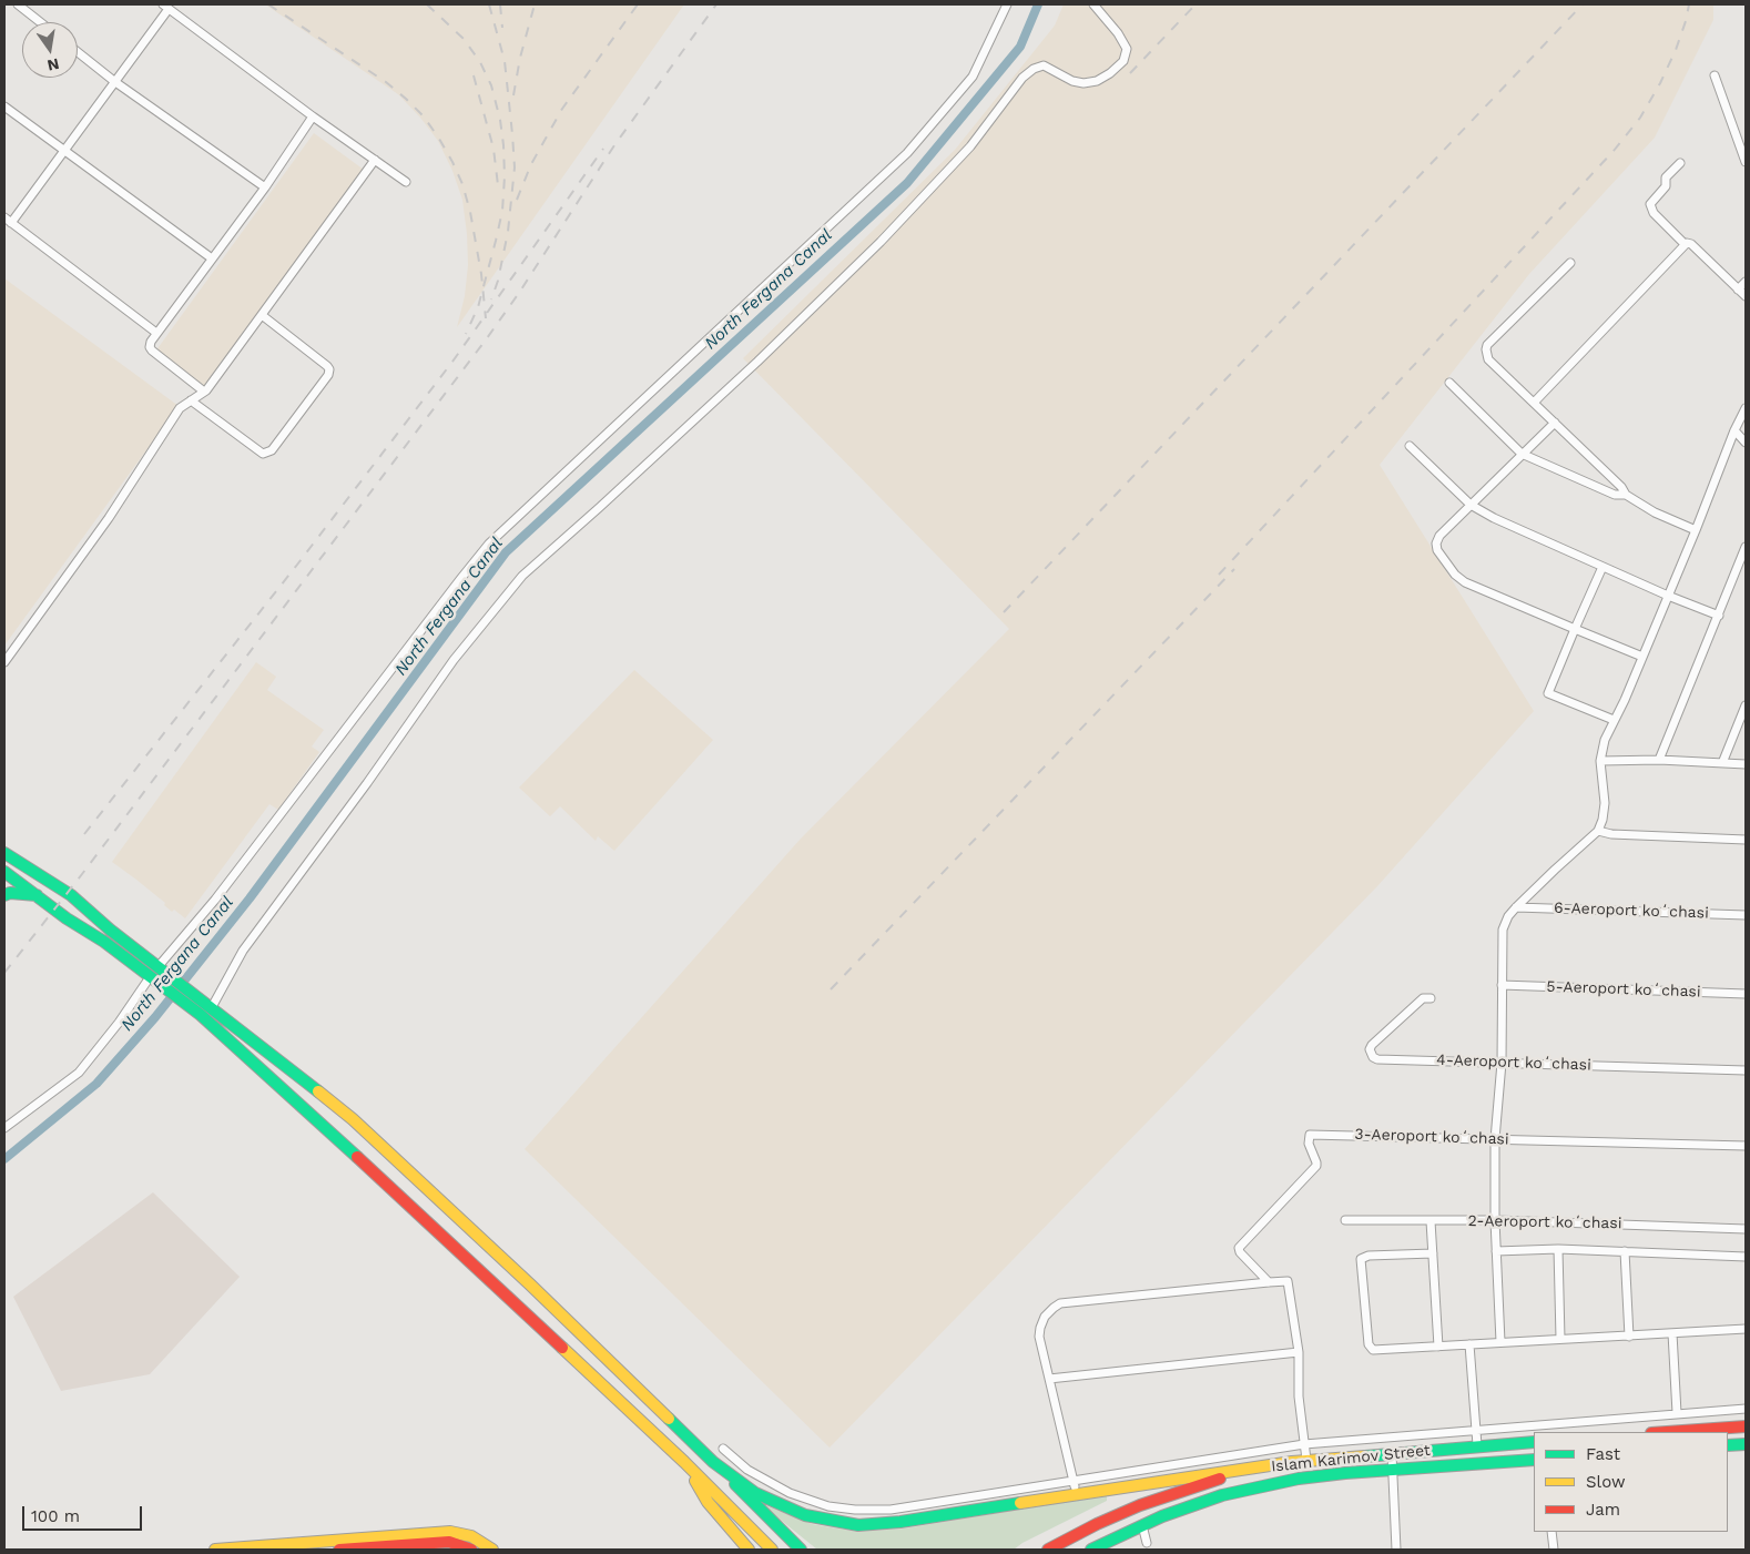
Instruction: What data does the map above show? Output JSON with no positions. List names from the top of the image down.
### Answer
{
  "streets": {
    "main road": ["Islam Karimov Street"],
    "street": [
      "6-Aeroport koʻchasi",
      "5-Aeroport koʻchasi",
      "4-Aeroport koʻchasi",
      "3-Aeroport koʻchasi",
      "2-Aeroport koʻchasi"
    ]
  },
  "water": ["North Fergana Canal"],
  "legend": ["Fast", "Slow", "Jam"],
  "scale_bar": "100 m",
  "north": "bottom"
}
